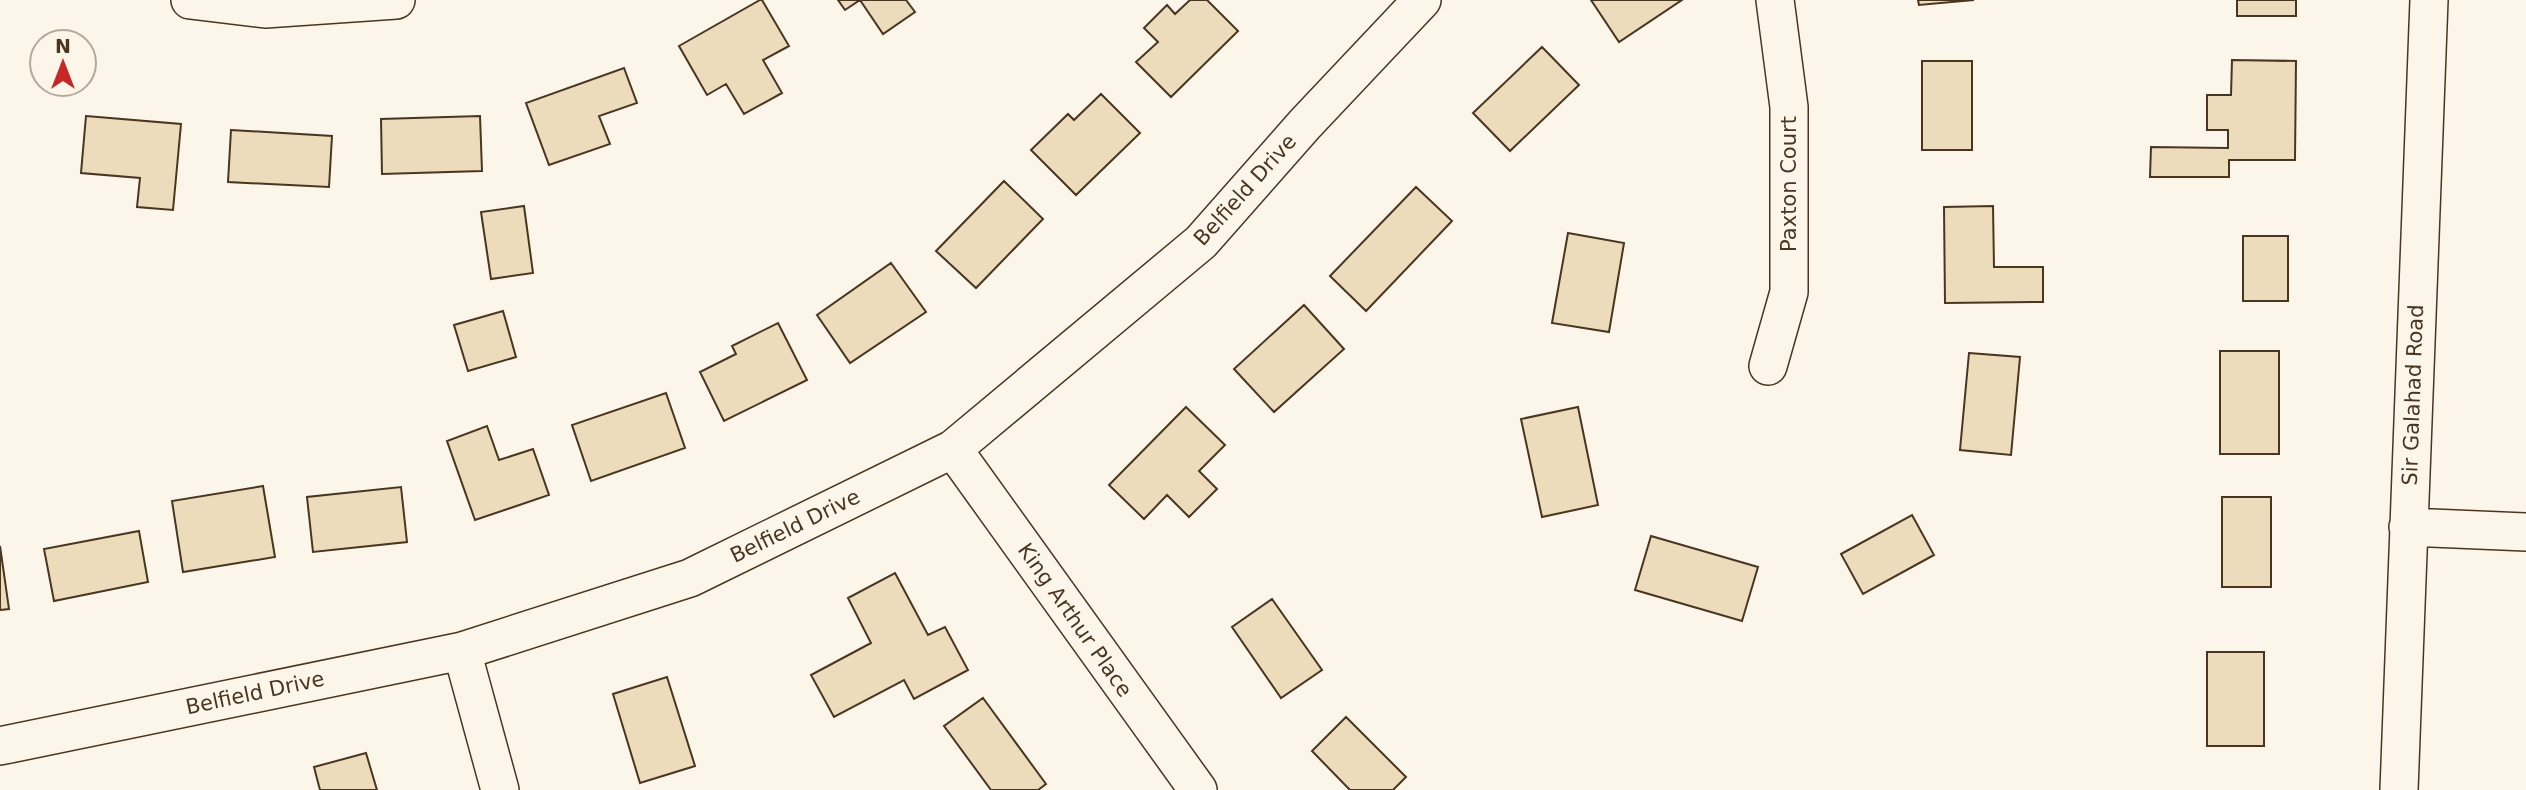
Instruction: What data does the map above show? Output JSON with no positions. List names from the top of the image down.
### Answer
{
  "streets": {
    "street": [
      "Paxton Court",
      "Belfield Drive",
      "Sir Galahad Road",
      "King Arthur Place"
    ]
  },
  "crossings": [
    ["Belfield Drive", "King Arthur Place"]
  ],
  "north": "top"
}
